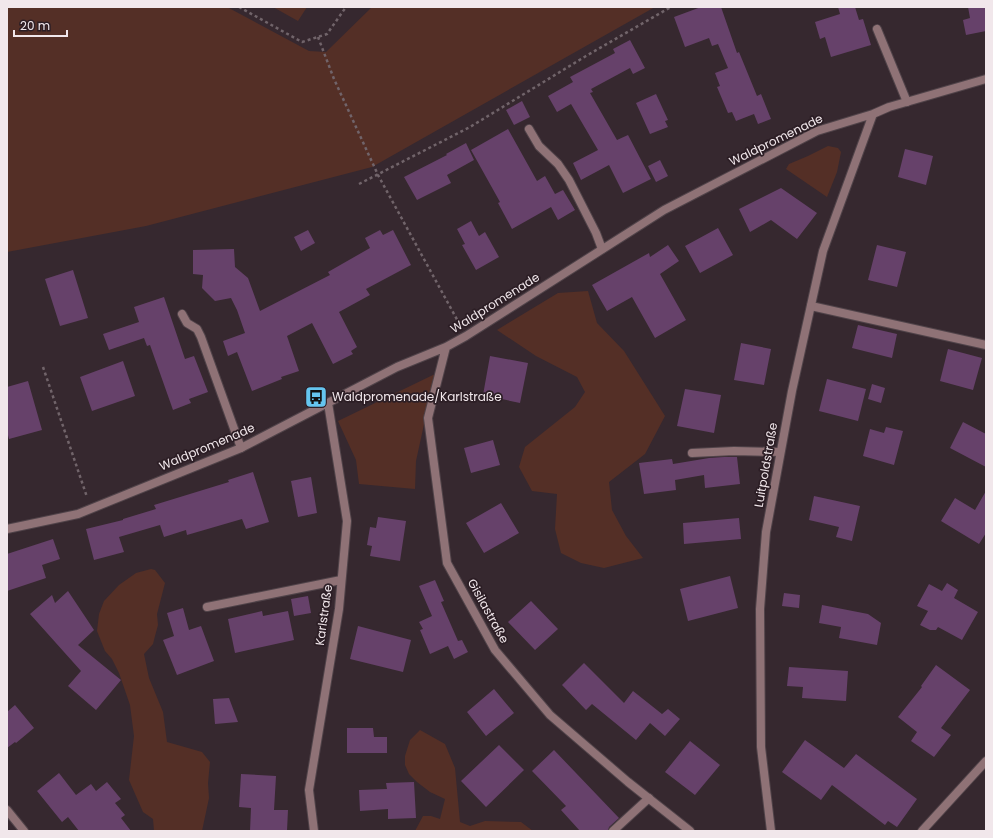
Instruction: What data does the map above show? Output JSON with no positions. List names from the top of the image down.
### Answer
{
  "streets": {
    "street": [
      "Waldpromenade",
      "Luitpoldstraße",
      "Gisilastraße",
      "Karlstraße"
    ]
  },
  "crossings": [
    ["Waldpromenade", "Luitpoldstraße"],
    ["Waldpromenade", "Gisilastraße"],
    ["Waldpromenade", "Karlstraße"]
  ],
  "places": {
    "bus stop": ["Waldpromenade/Karlstraße"]
  },
  "scale_bar": "20 m"
}
